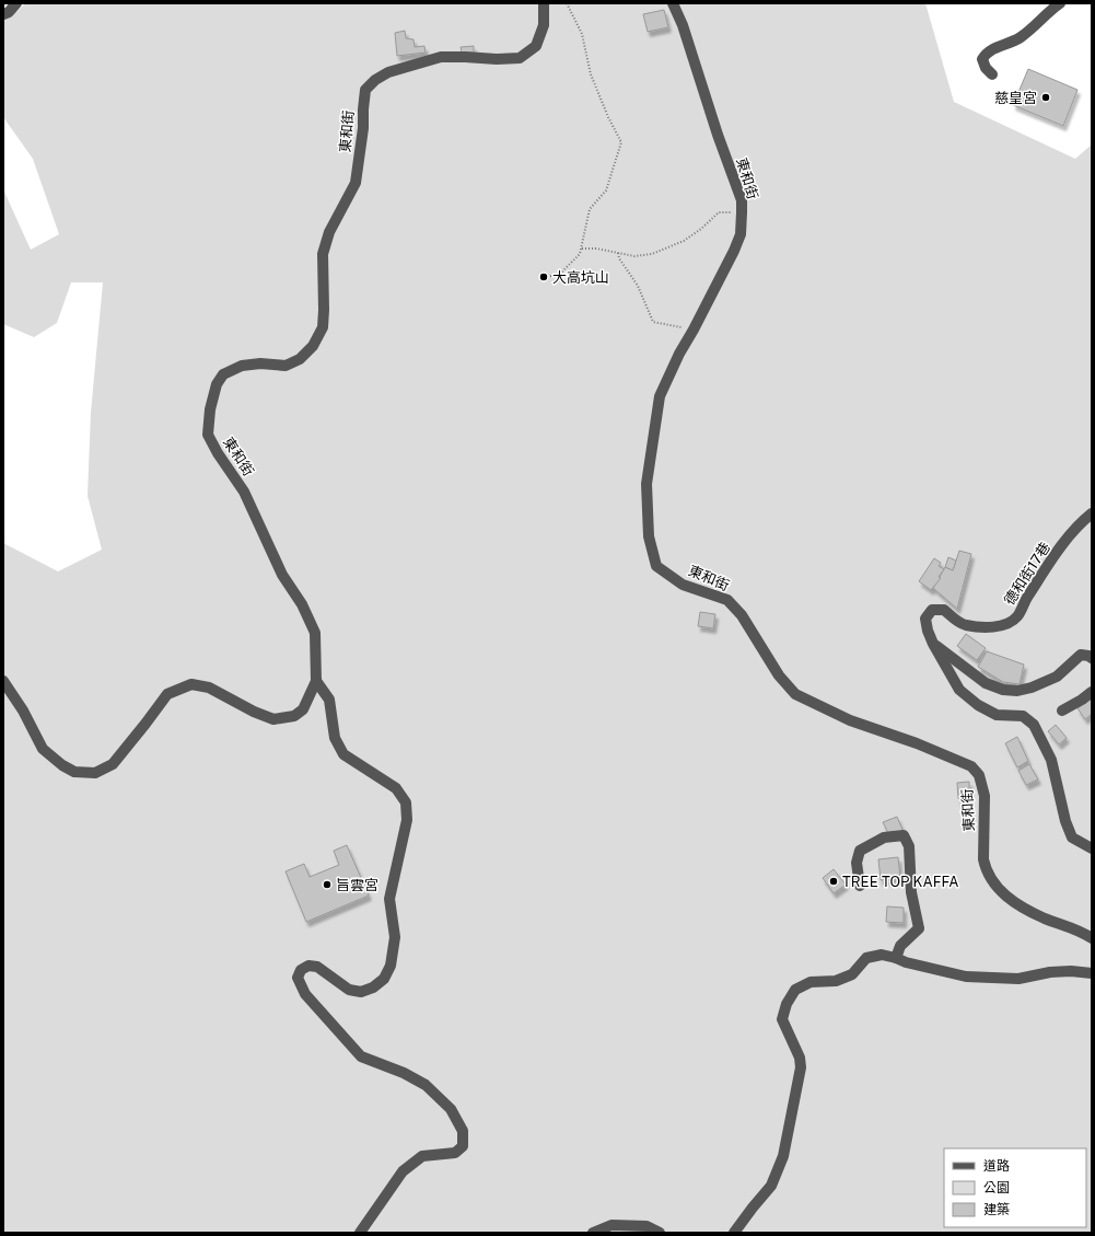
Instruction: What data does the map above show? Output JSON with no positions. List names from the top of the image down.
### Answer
{
  "streets": {
    "street": ["東和街", "德和街17巷"]
  },
  "places": [
    "慈皇宮",
    "大高坑山",
    "TREE TOP KAFFA",
    "旨雲宮"
  ],
  "legend": ["道路", "公園", "建築"]
}
